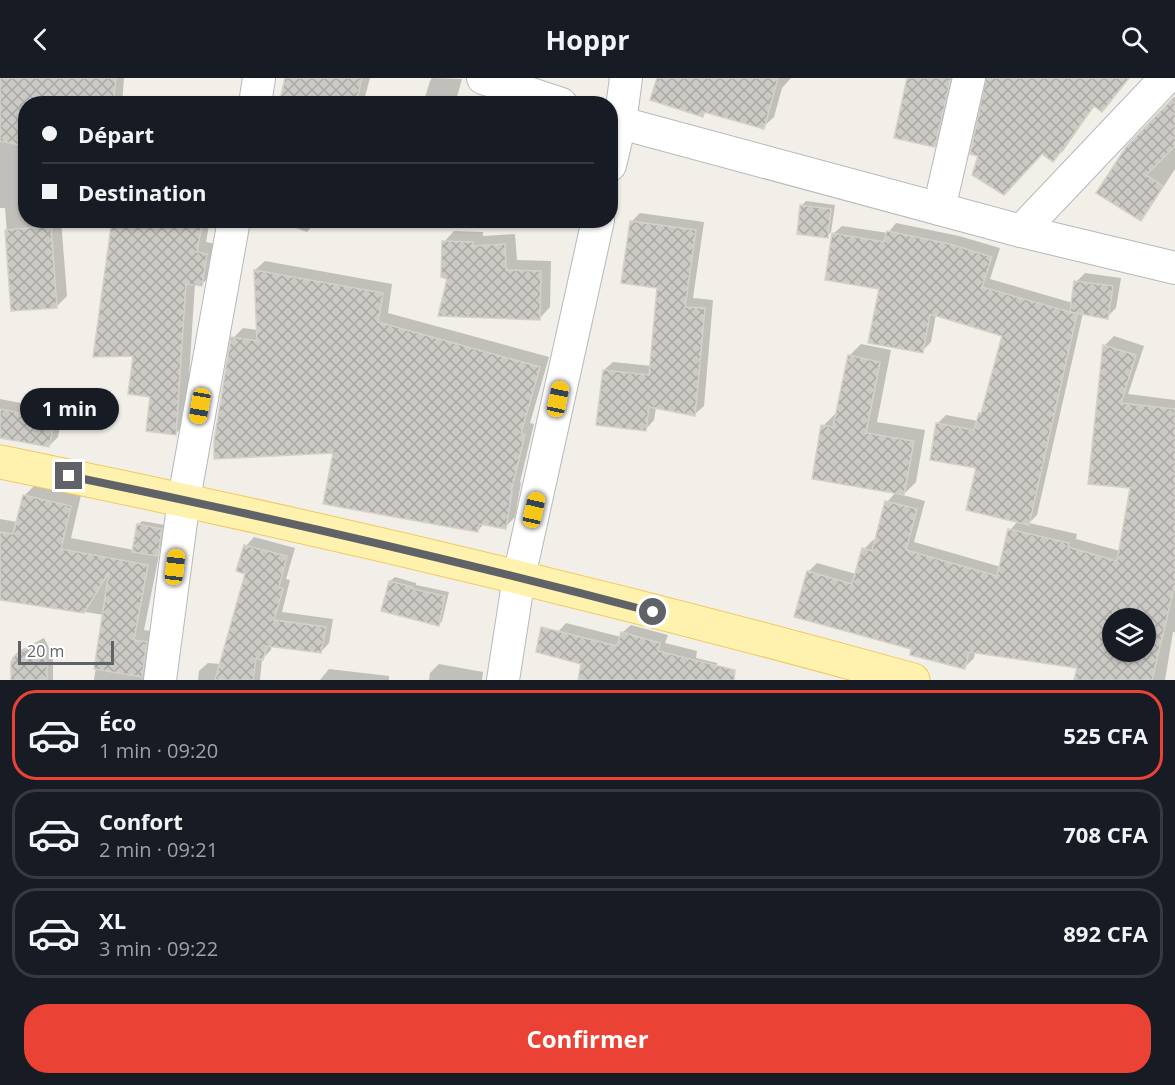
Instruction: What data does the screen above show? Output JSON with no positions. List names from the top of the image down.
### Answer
{
  "scale_bar": "20 m",
  "page": {
    "header": "Hoppr",
    "banner": ["Départ", "Destination"],
    "bubble": "1 min",
    "scale": "20 m",
    "list": [
      {
        "name": "Éco",
        "note": "1 min · 09:20",
        "value": "525 CFA"
      },
      {
        "name": "Confort",
        "note": "2 min · 09:21",
        "value": "708 CFA"
      },
      {
        "name": "XL",
        "note": "3 min · 09:22",
        "value": "892 CFA"
      }
    ],
    "buttons": "Confirmer"
  }
}
